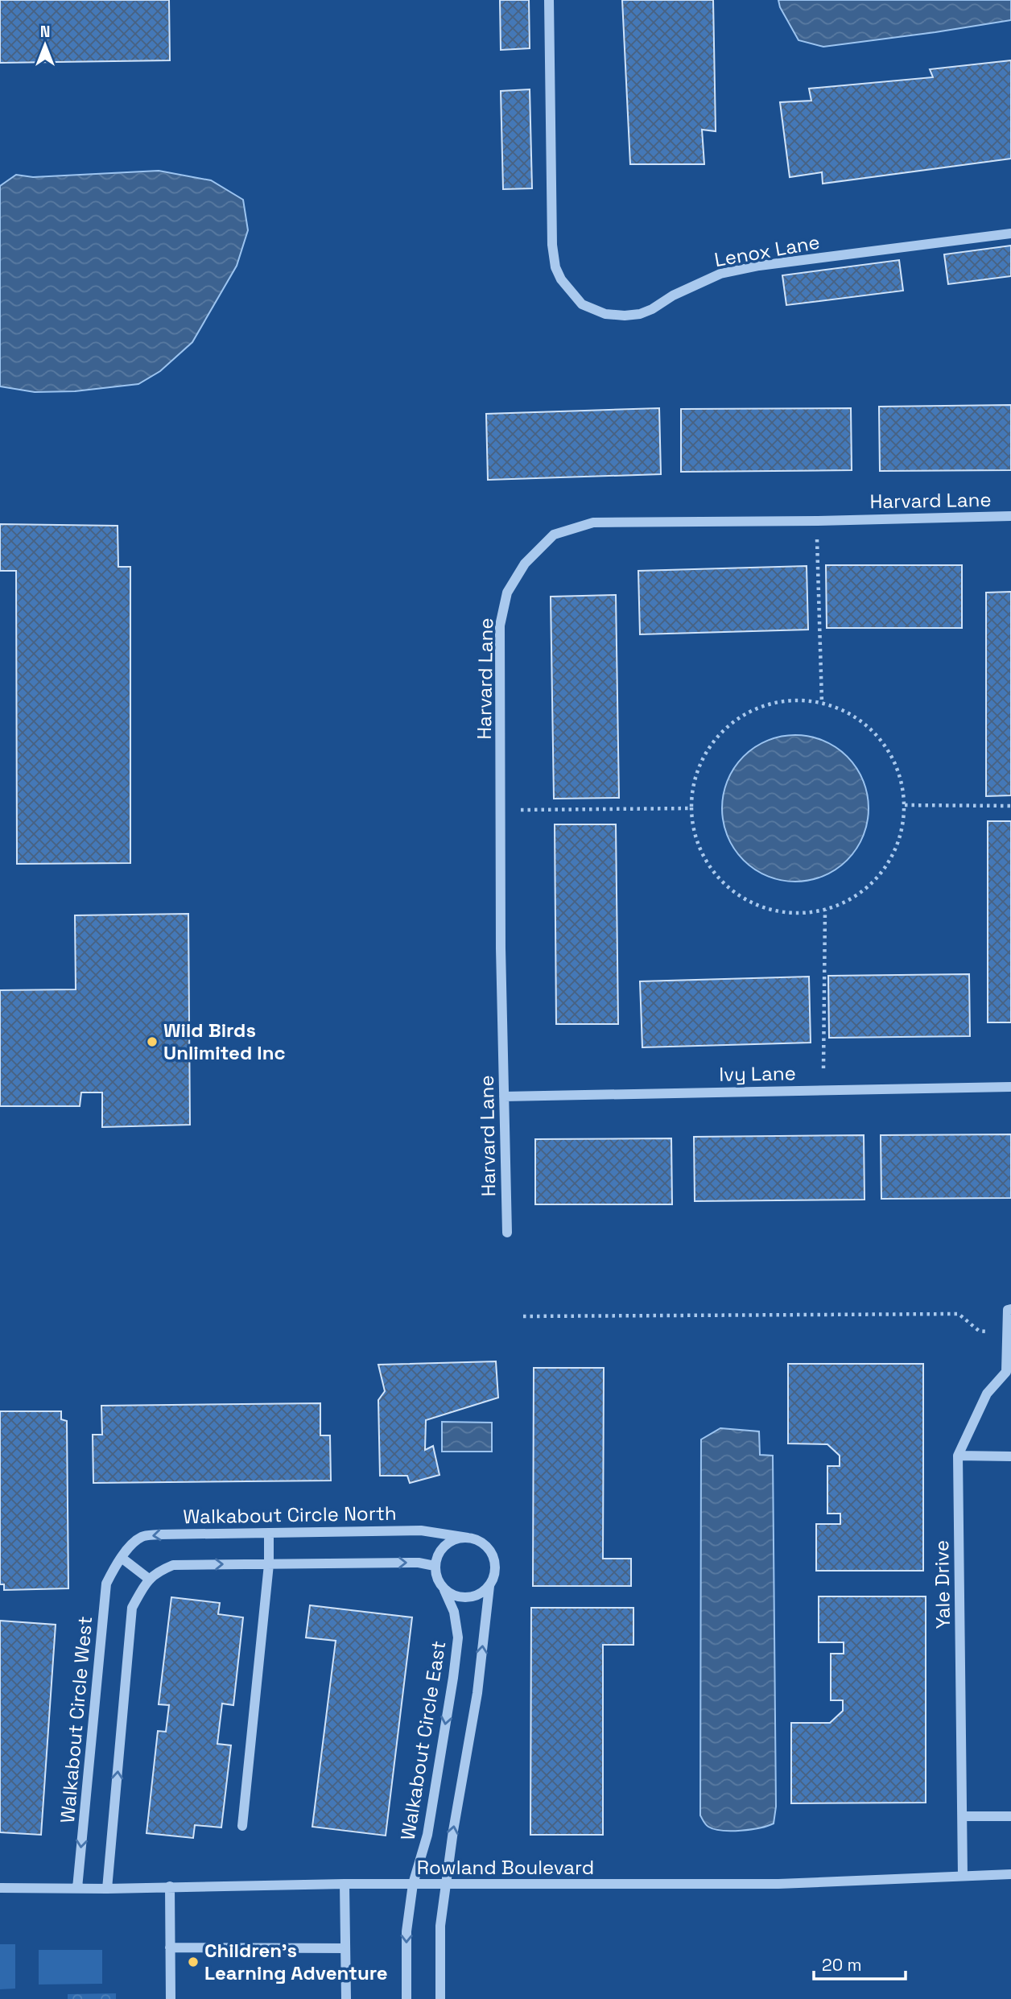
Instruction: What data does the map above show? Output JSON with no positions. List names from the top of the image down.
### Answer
{
  "streets": {
    "street": [
      "Lenox Lane",
      "Harvard Lane",
      "Ivy Lane",
      "Walkabout Circle North",
      "Yale Drive",
      "Walkabout Circle West",
      "Walkabout Circle East",
      "Rowland Boulevard"
    ]
  },
  "crossings": [
    ["Harvard Lane", "Ivy Lane"],
    ["Walkabout Circle North", "Walkabout Circle West"],
    ["Walkabout Circle North", "Walkabout Circle East"],
    ["Yale Drive", "Rowland Boulevard"],
    ["Walkabout Circle West", "Rowland Boulevard"],
    ["Walkabout Circle East", "Rowland Boulevard"]
  ],
  "places": ["Wild Birds Unlimited Inc", "Children's Learning Adventure"],
  "scale_bar": "20 m",
  "north": "top"
}
